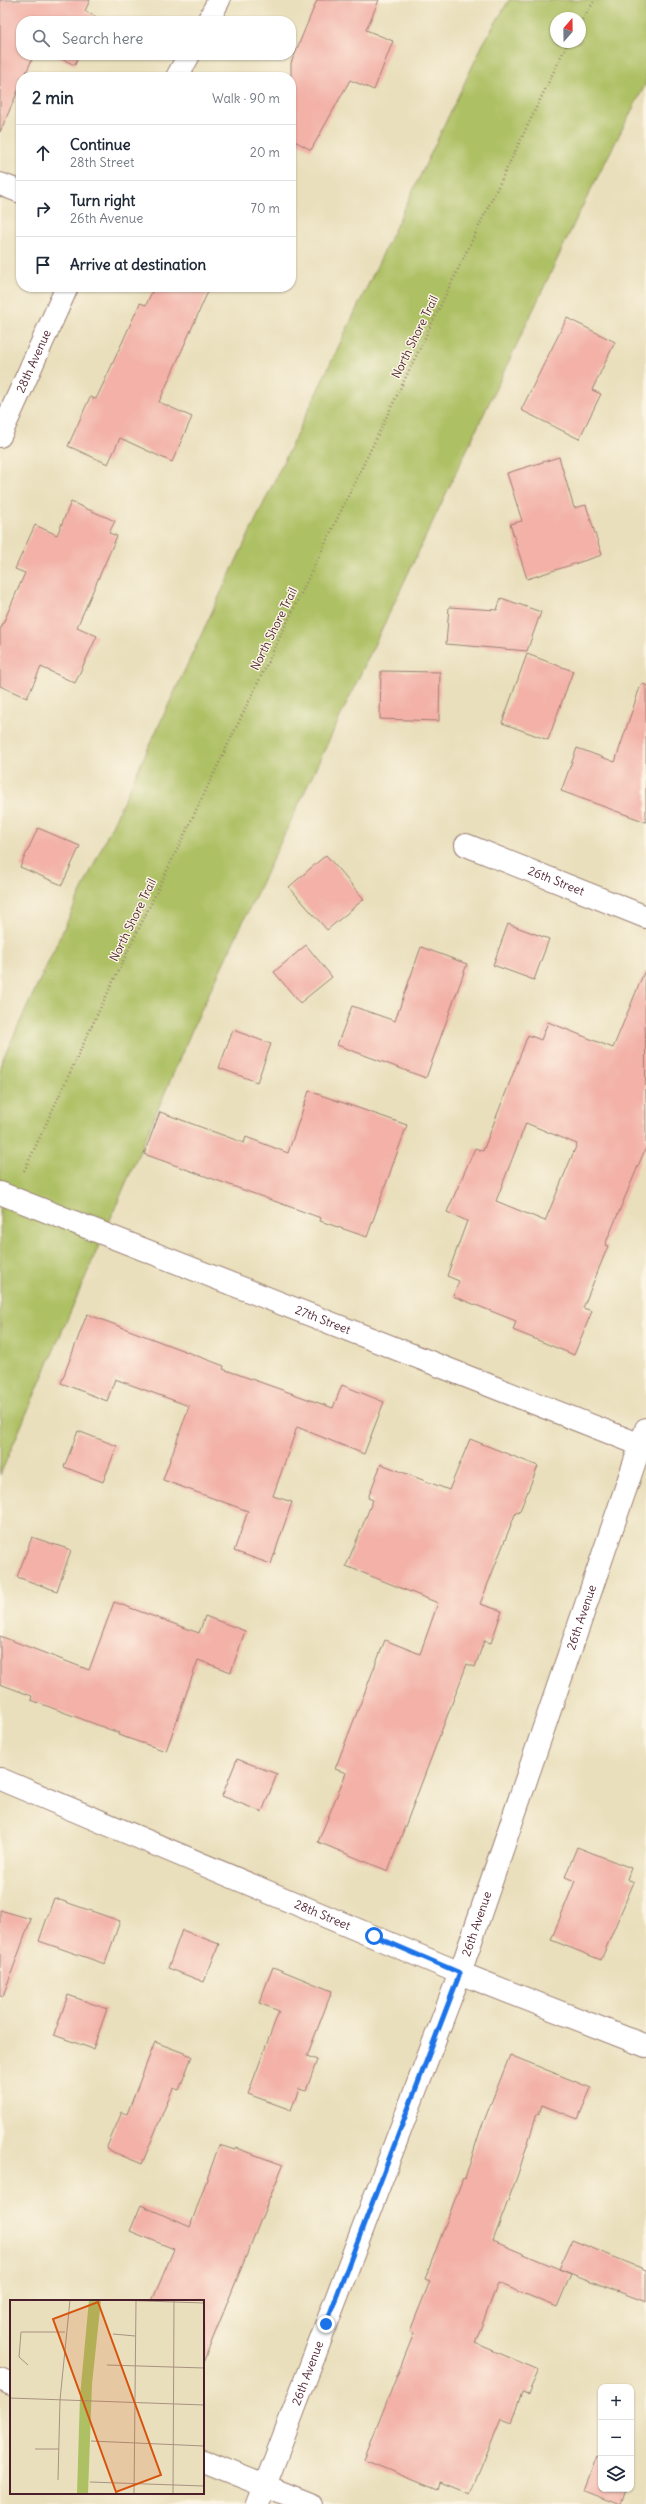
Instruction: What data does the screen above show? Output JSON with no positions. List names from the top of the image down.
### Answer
{
  "streets": {
    "street": [
      "28th Avenue",
      "26th Street",
      "27th Street",
      "26th Avenue",
      "28th Street"
    ],
    "path": ["North Shore Trail"]
  },
  "crossings": [
    ["North Shore Trail", "27th Street"],
    ["27th Street", "26th Avenue"],
    ["26th Avenue", "28th Street"]
  ],
  "north": "top",
  "page": {
    "search": "Search here",
    "heading": ["2 min", "Walk · 90 m"],
    "list": [
      ["Continue", "28th Street", "20 m"],
      ["Turn right", "26th Avenue", "70 m"],
      "Arrive at destination"
    ],
    "map_buttons": ["+", "−"]
  }
}
